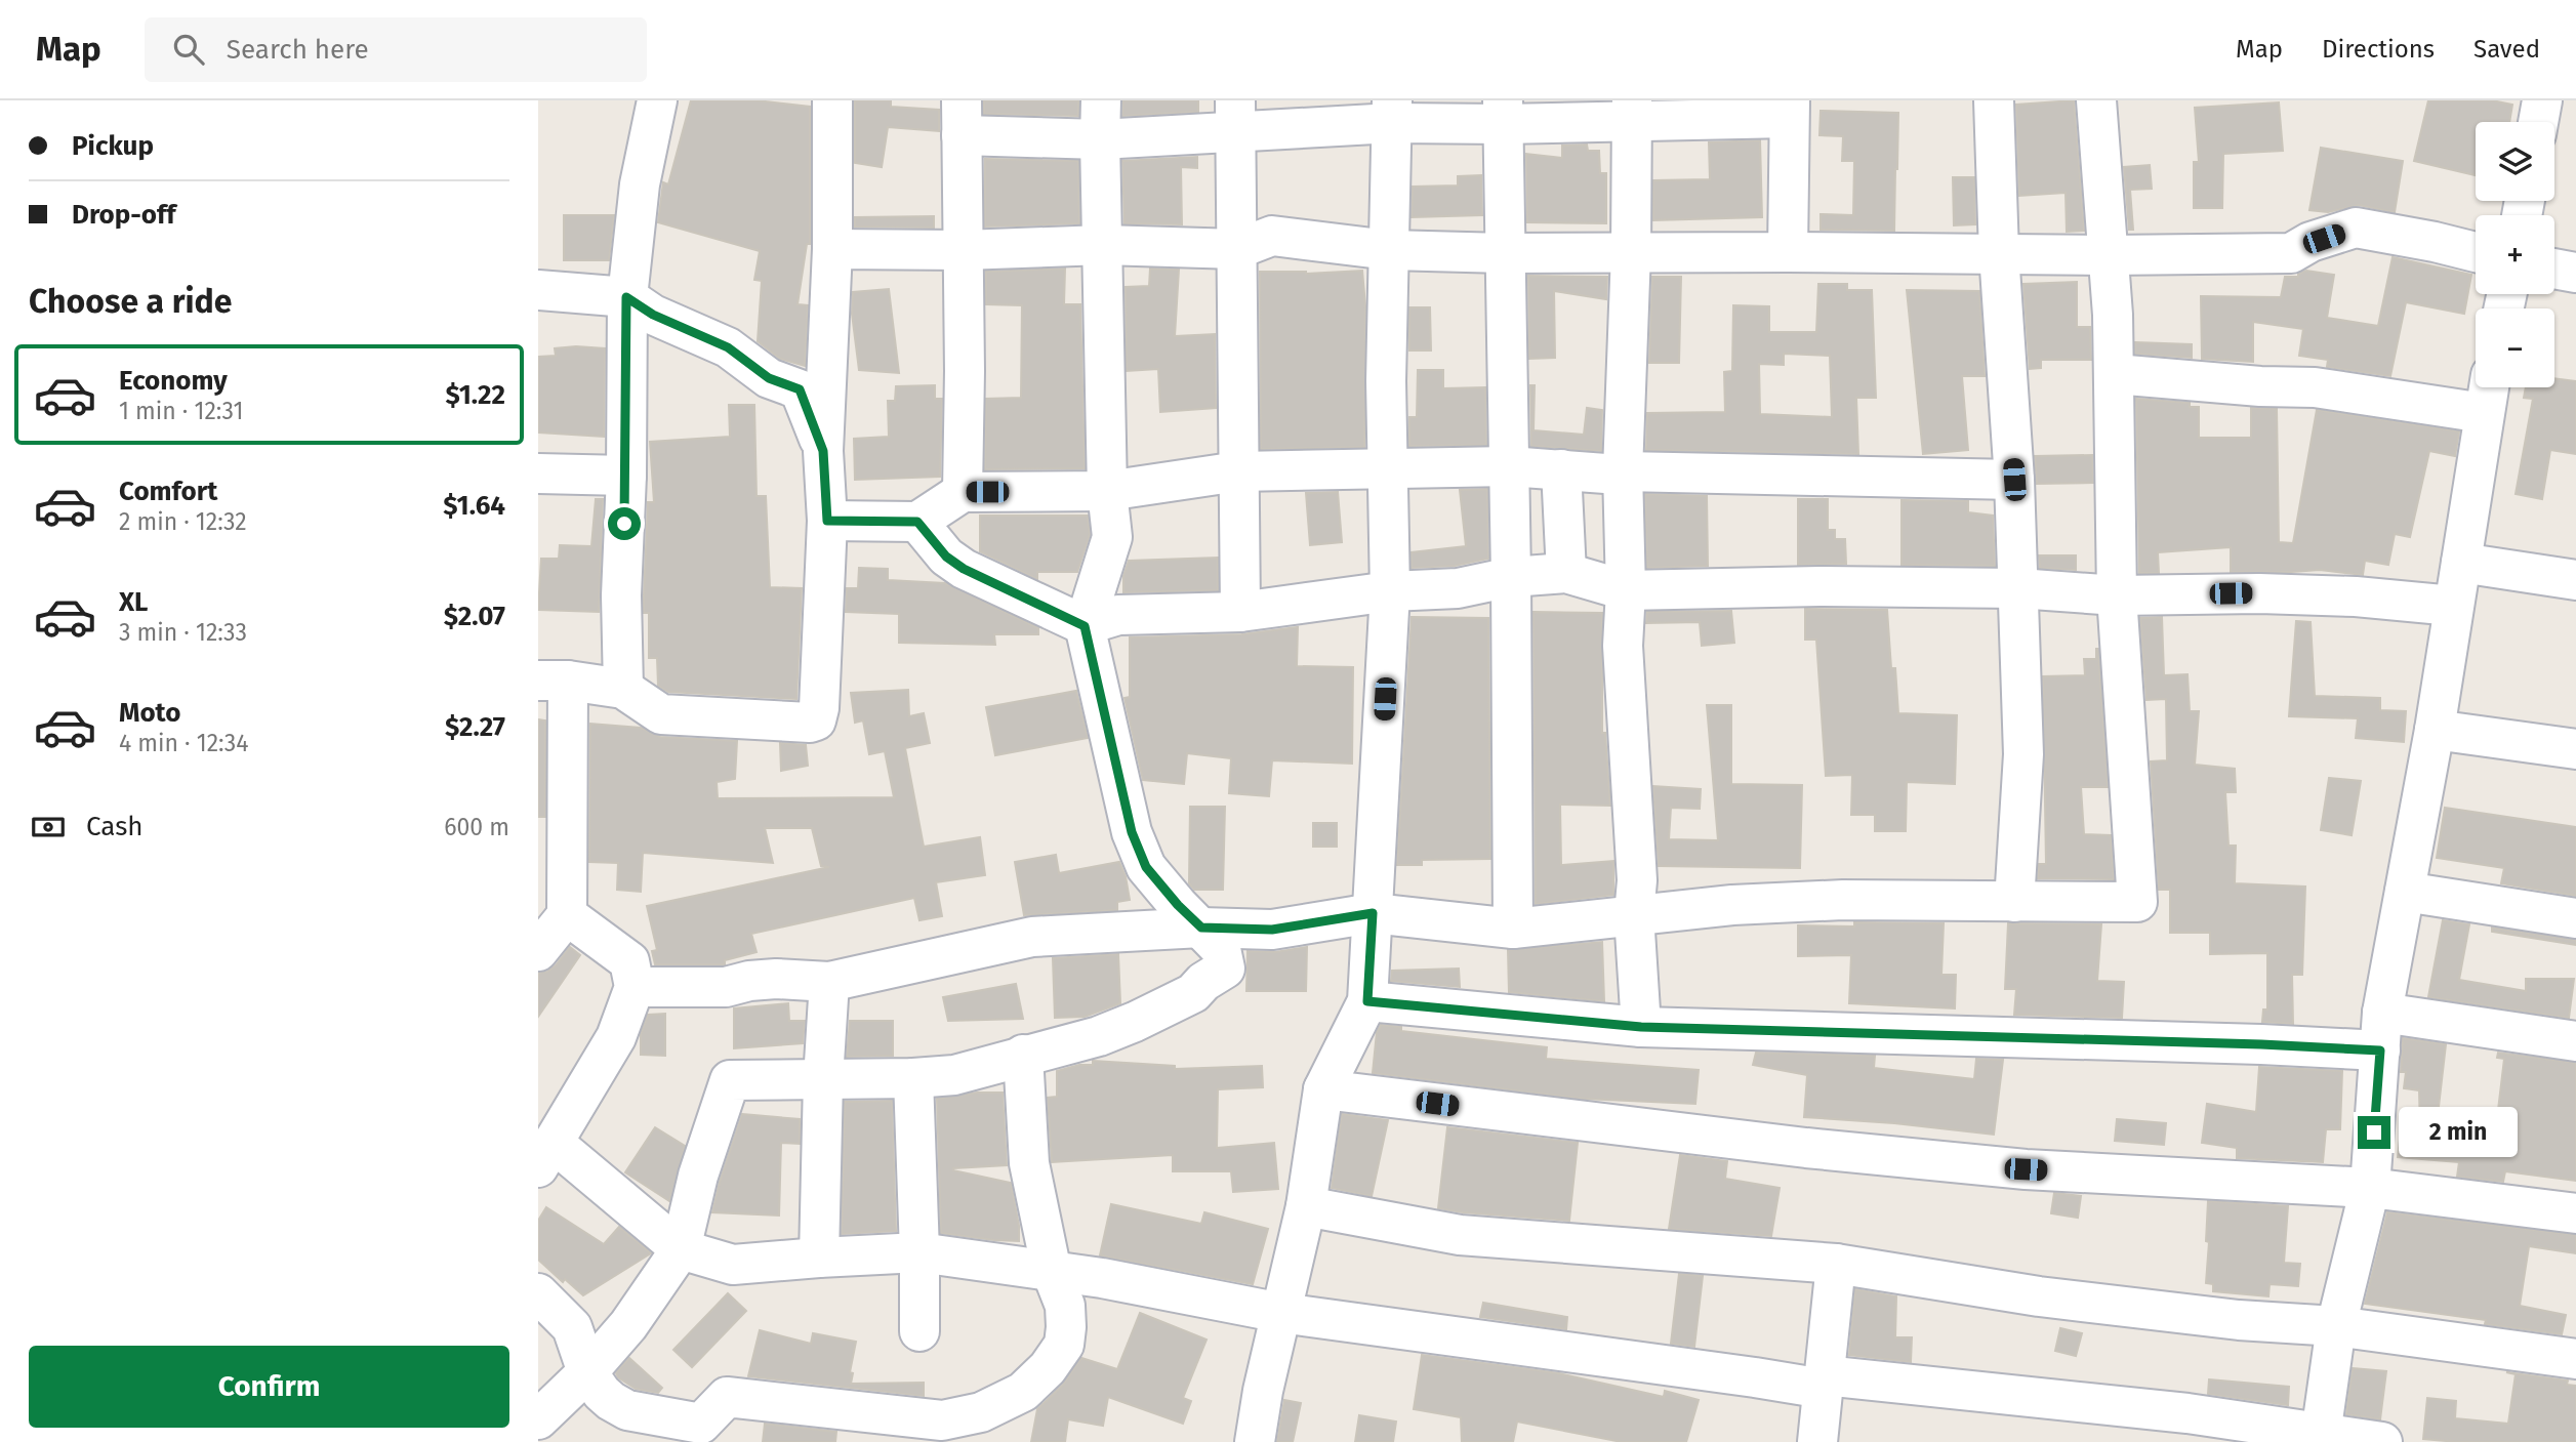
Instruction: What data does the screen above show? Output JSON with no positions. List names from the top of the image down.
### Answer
{
  "page": {
    "header": "Map",
    "search": "Search here",
    "nav": ["Map", "Directions", "Saved"],
    "banner": ["Pickup", "Drop-off"],
    "map_buttons": ["+", "−"],
    "heading": "Choose a ride",
    "list": [
      {
        "name": "Economy",
        "note": "1 min · 12:31",
        "value": "$1.22"
      },
      {
        "name": "Comfort",
        "note": "2 min · 12:32",
        "value": "$1.64"
      },
      {
        "name": "XL",
        "note": "3 min · 12:33",
        "value": "$2.07"
      },
      {
        "name": "Moto",
        "note": "4 min · 12:34",
        "value": "$2.27"
      }
    ],
    "pay": ["Cash", "600 m"],
    "bubble": "2 min",
    "buttons": "Confirm"
  }
}
